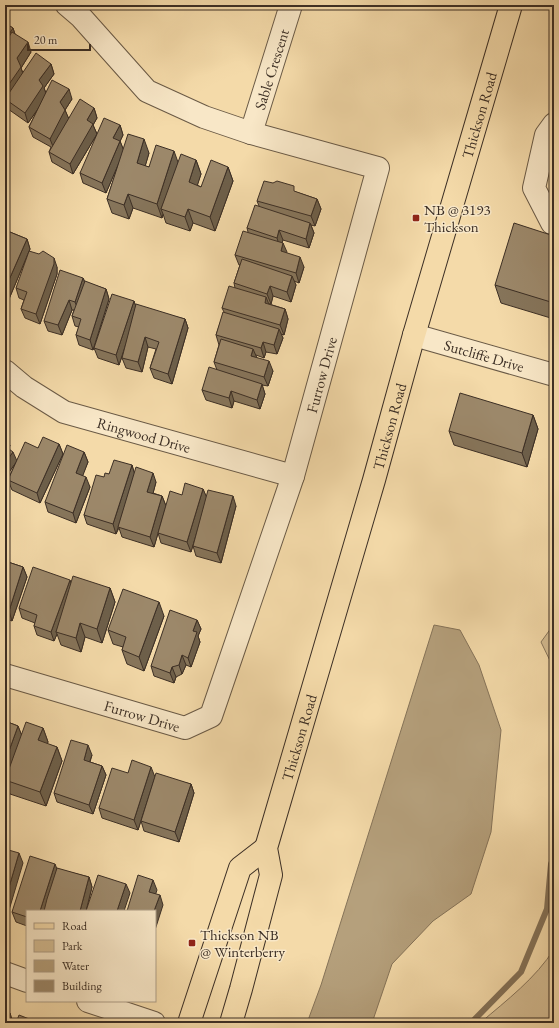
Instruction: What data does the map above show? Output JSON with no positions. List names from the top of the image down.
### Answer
{
  "streets": {
    "main road": ["Thickson Road"],
    "street": [
      "Sable Crescent",
      "Sutcliffe Drive",
      "Furrow Drive",
      "Ringwood Drive"
    ]
  },
  "crossings": [
    ["Sable Crescent", "Furrow Drive"],
    ["Thickson Road", "Sutcliffe Drive"],
    ["Furrow Drive", "Ringwood Drive"]
  ],
  "places": {
    "transit": ["NB @ 3193 Thickson", "Thickson NB @ Winterberry"]
  },
  "legend": [
    "Road",
    "Park",
    "Water",
    "Building"
  ],
  "scale_bar": "20 m"
}
